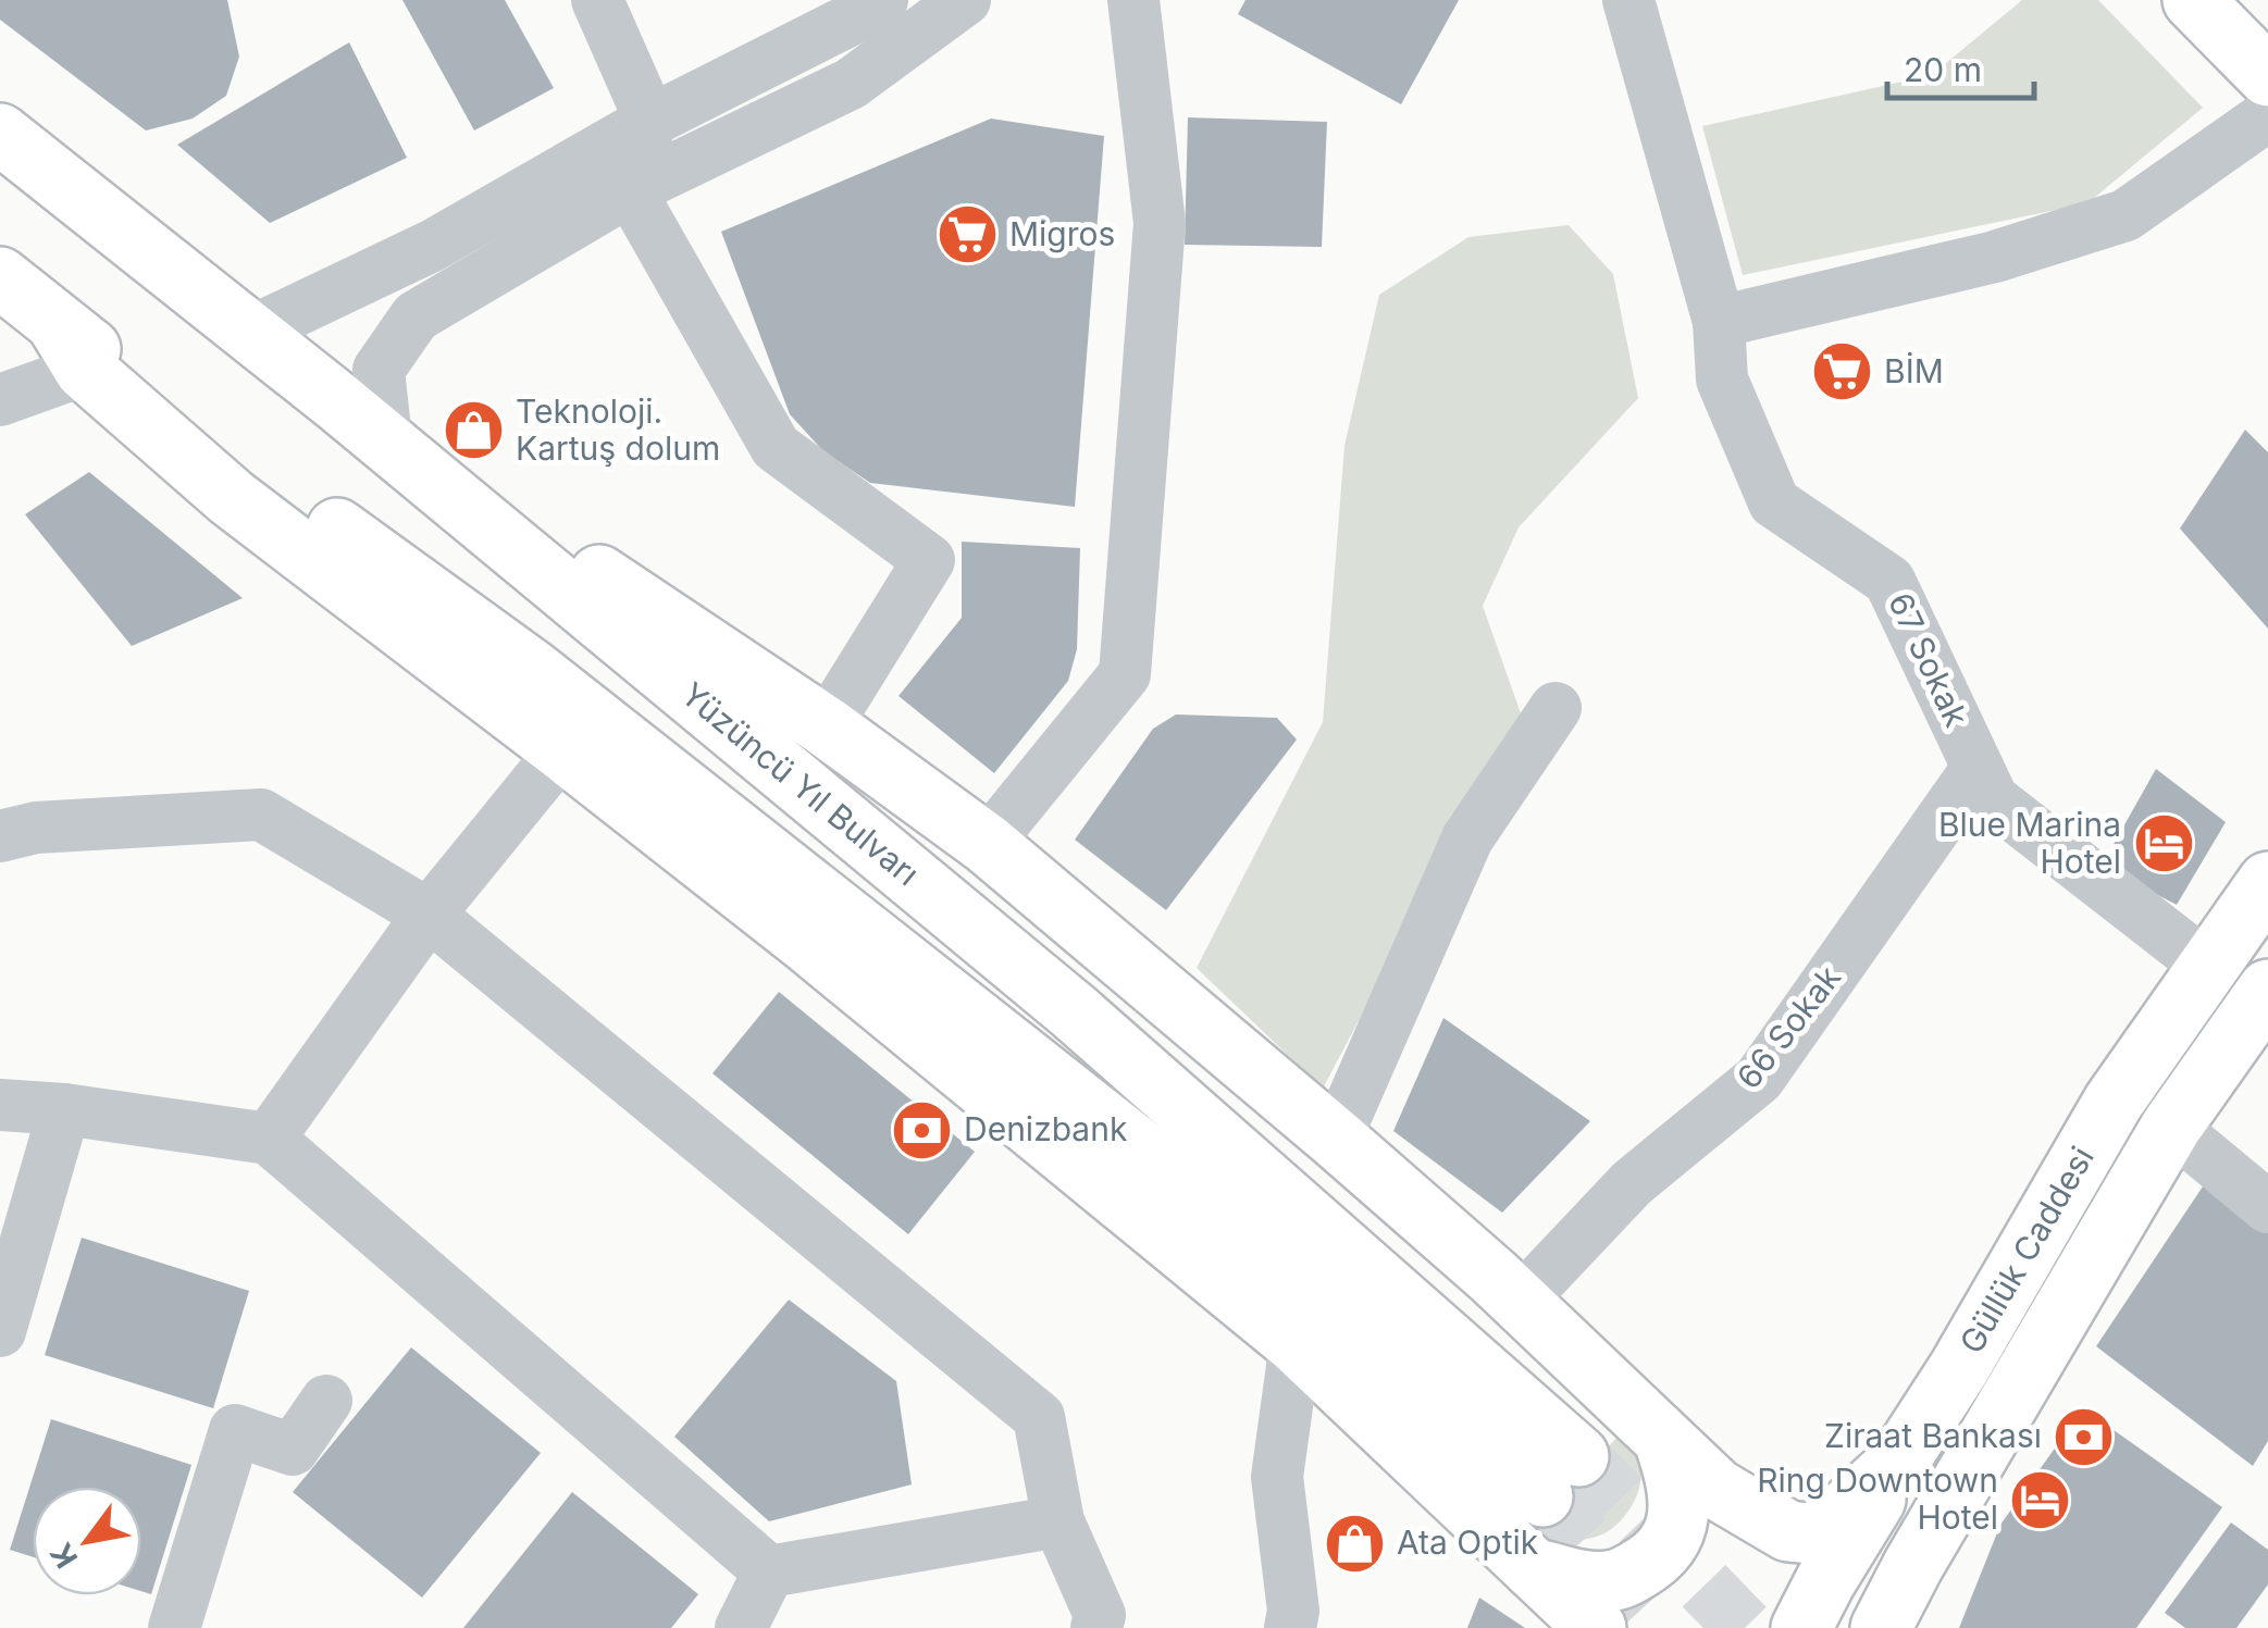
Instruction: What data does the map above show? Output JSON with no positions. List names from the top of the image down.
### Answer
{
  "streets": {
    "main road": ["Yüzüncü Yıl Bulvarı", "Güllük Caddesi"],
    "street": ["67 Sokak", "66 Sokak"]
  },
  "crossings": [
    ["67 Sokak", "66 Sokak"],
    ["67 Sokak", "Güllük Caddesi"]
  ],
  "places": {
    "supermarket": ["Migros", "BİM"],
    "shop": ["Teknoloji. Kartuş dolum", "Ata Optik"],
    "hotel": ["Blue Marina Hotel", "Ring Downtown Hotel"],
    "bank": ["Denizbank", "Ziraat Bankası"]
  },
  "scale_bar": "20 m",
  "north": "bottom left"
}
